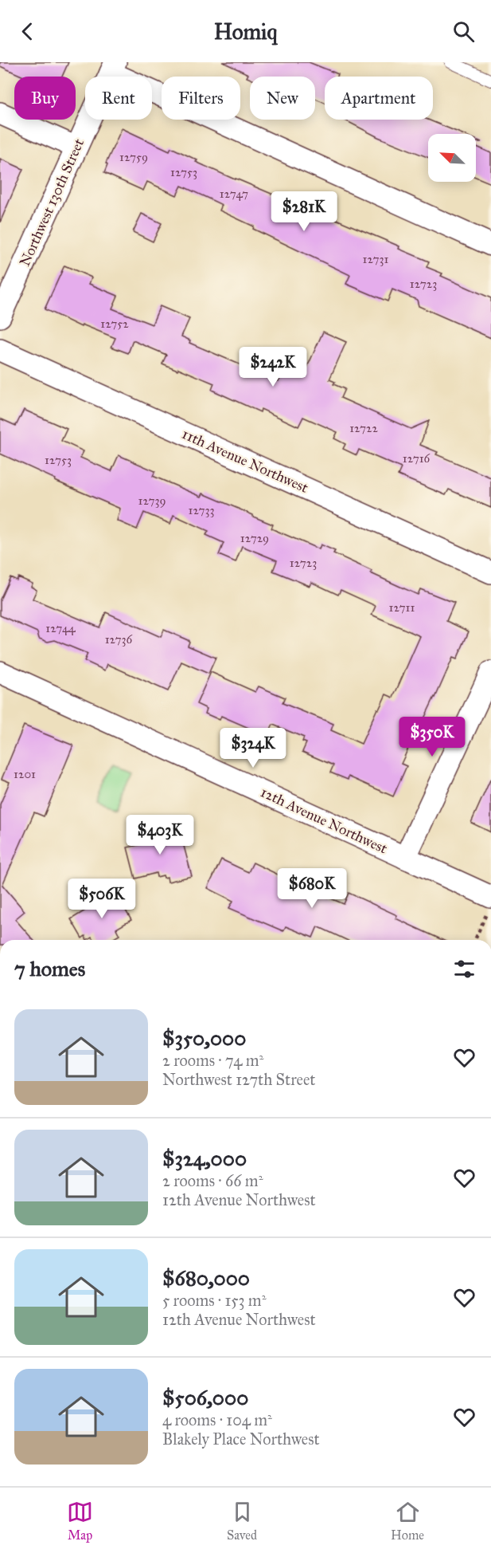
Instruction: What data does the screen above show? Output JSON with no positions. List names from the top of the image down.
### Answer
{
  "streets": {
    "street": ["Northwest 130th Street", "11th Avenue Northwest", "12th Avenue Northwest"]
  },
  "house_numbers": [
    "12759",
    "12753",
    "12747",
    "12731",
    "12723",
    "12752",
    "12722",
    "12716",
    "12753",
    "12739",
    "12733",
    "12729",
    "12723",
    "12711",
    "12744",
    "12736",
    "1201"
  ],
  "north": "top left",
  "page": {
    "header": "Homiq",
    "chip": [
      "Buy",
      "Rent",
      "Filters",
      "New",
      "Apartment"
    ],
    "price": [
      "$281K",
      "$242K",
      "$350K",
      "$324K",
      "$403K",
      "$680K",
      "$506K"
    ],
    "heading": "7 homes",
    "list": [
      {
        "name": "$350,000",
        "note": "2 rooms · 74 m² · Northwest 127th Street"
      },
      {
        "name": "$324,000",
        "note": "2 rooms · 66 m² · 12th Avenue Northwest"
      },
      {
        "name": "$680,000",
        "note": "5 rooms · 153 m² · 12th Avenue Northwest"
      },
      {
        "name": "$506,000",
        "note": "4 rooms · 104 m² · Blakely Place Northwest"
      }
    ],
    "tabs": ["Map", "Saved", "Home"]
  }
}
